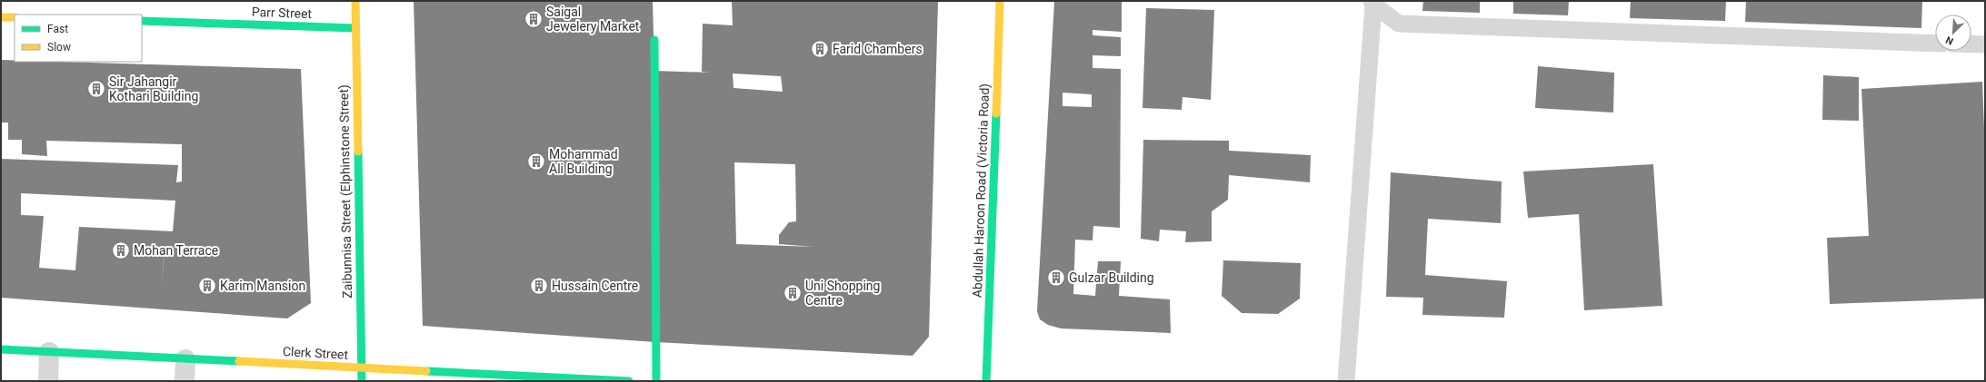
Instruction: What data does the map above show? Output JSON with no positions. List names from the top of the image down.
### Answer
{
  "streets": {
    "street": [
      "Parr Street",
      "Abdullah Haroon Road (Victoria Road)",
      "Zaibunnisa Street (Elphinstone Street)",
      "Clerk Street"
    ]
  },
  "crossings": [
    ["Parr Street", "Zaibunnisa Street (Elphinstone Street)"],
    ["Zaibunnisa Street (Elphinstone Street)", "Clerk Street"]
  ],
  "places": {
    "building": [
      "Saigal Jewelery Market",
      "Farid Chambers",
      "Sir Jahangir Kothari Building",
      "Mohammad Ali Building",
      "Mohan Terrace",
      "Gulzar Building",
      "Karim Mansion",
      "Hussain Centre",
      "Uni Shopping Centre"
    ]
  },
  "legend": ["Fast", "Slow"],
  "north": "bottom left"
}
